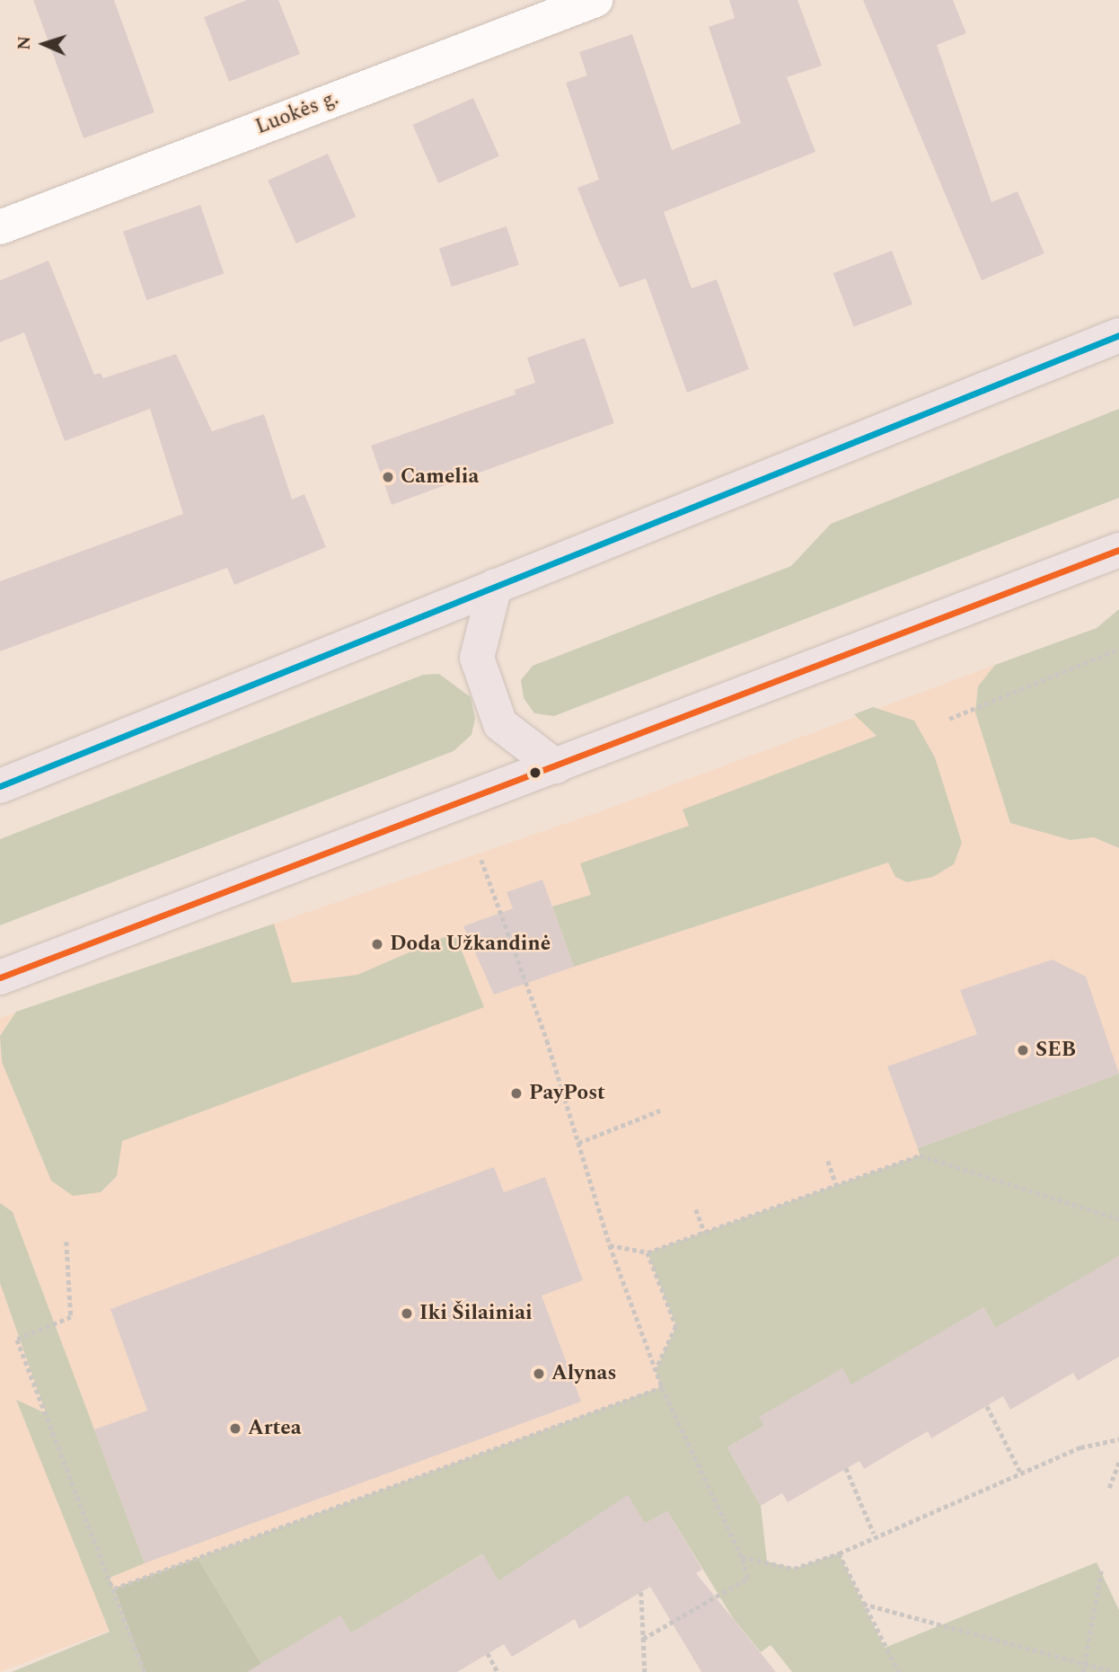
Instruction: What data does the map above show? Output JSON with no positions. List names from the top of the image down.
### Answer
{
  "streets": {
    "street": ["Luokės g."]
  },
  "places": [
    "Camelia",
    "Doda Užkandinė",
    "SEB",
    "PayPost",
    "Iki Šilainiai",
    "Alynas",
    "Artea"
  ],
  "north": "left"
}
